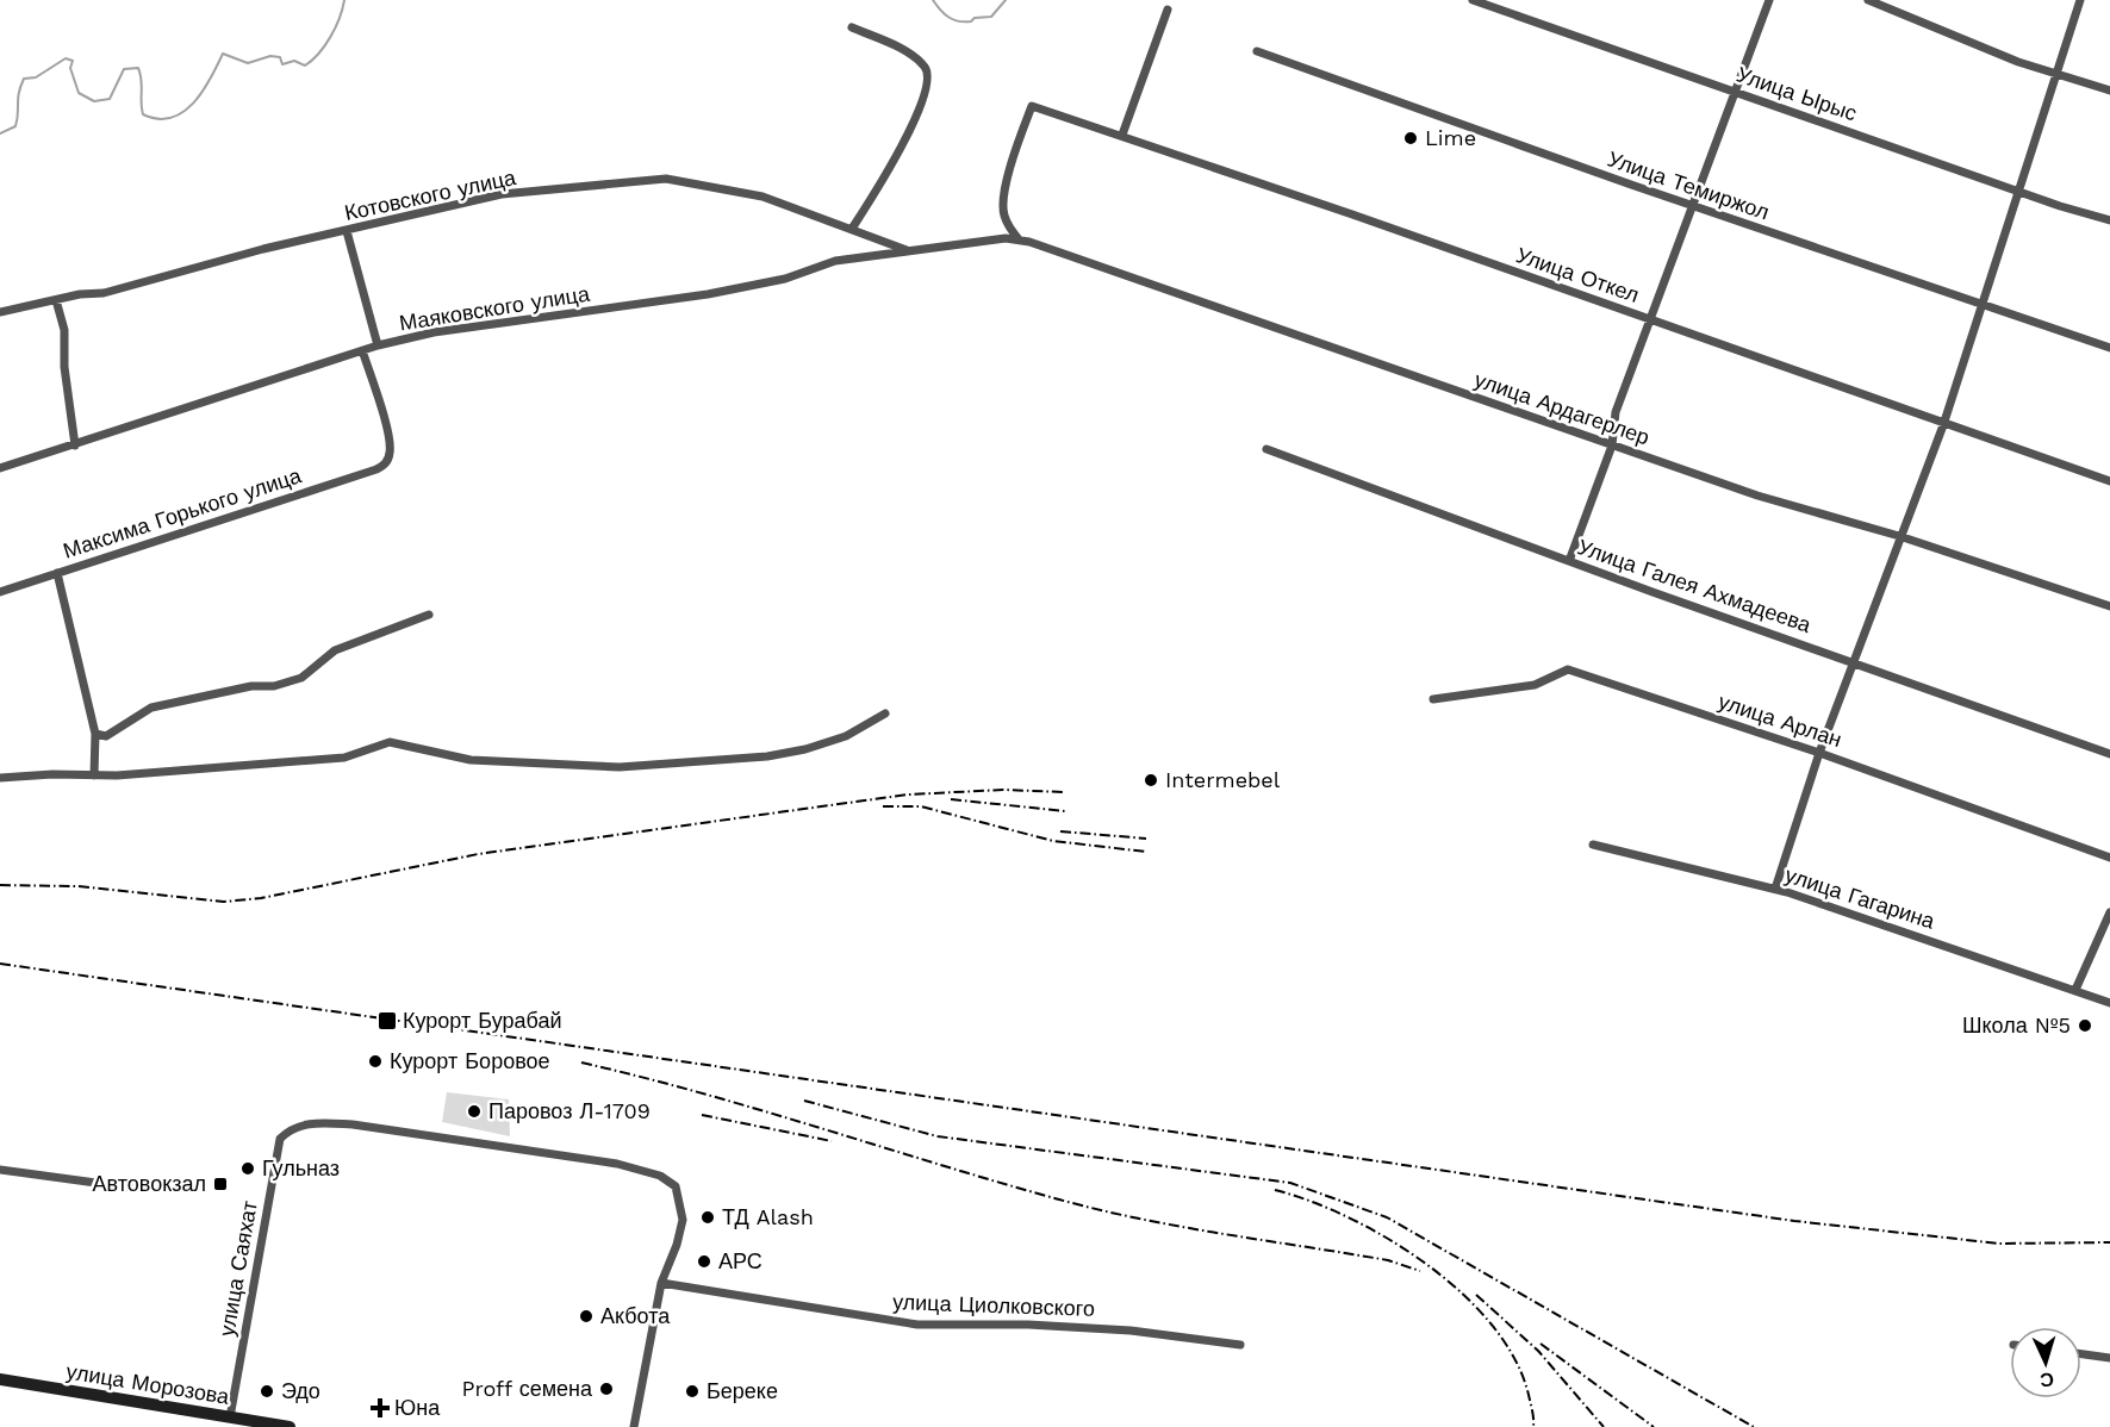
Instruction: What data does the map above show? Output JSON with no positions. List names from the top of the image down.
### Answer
{
  "streets": {
    "main road": ["улица Морозова"],
    "street": [
      "Улица Ырыс",
      "Улица Темиржол",
      "Котовского улица",
      "Улица Откел",
      "Маяковского улица",
      "улица Ардагерлер",
      "Максима Горького улица",
      "Улица Галея Ахмадеева",
      "улица Арлан",
      "улица Гагарина",
      "улица Саяхат",
      "улица Циолковского"
    ]
  },
  "crossings": [
    ["Котовского улица", "Маяковского улица"],
    ["Улица Откел", "улица Ардагерлер"],
    ["Маяковского улица", "улица Ардагерлер"],
    ["Маяковского улица", "Максима Горького улица"],
    ["улица Саяхат", "улица Циолковского"],
    ["улица Саяхат", "улица Морозова"]
  ],
  "places": {
    "other": [
      "Lime",
      "Intermebel",
      "Школа №5",
      "Курорт Боровое",
      "Паровоз Л-1709",
      "Гульназ",
      "ТД Alash",
      "АРС",
      "Акбота",
      "Proff семена",
      "Эдо",
      "Береке"
    ],
    "transit": ["Курорт Бурабай", "Автовокзал"],
    "health": ["Юна"]
  },
  "north": "bottom"
}
